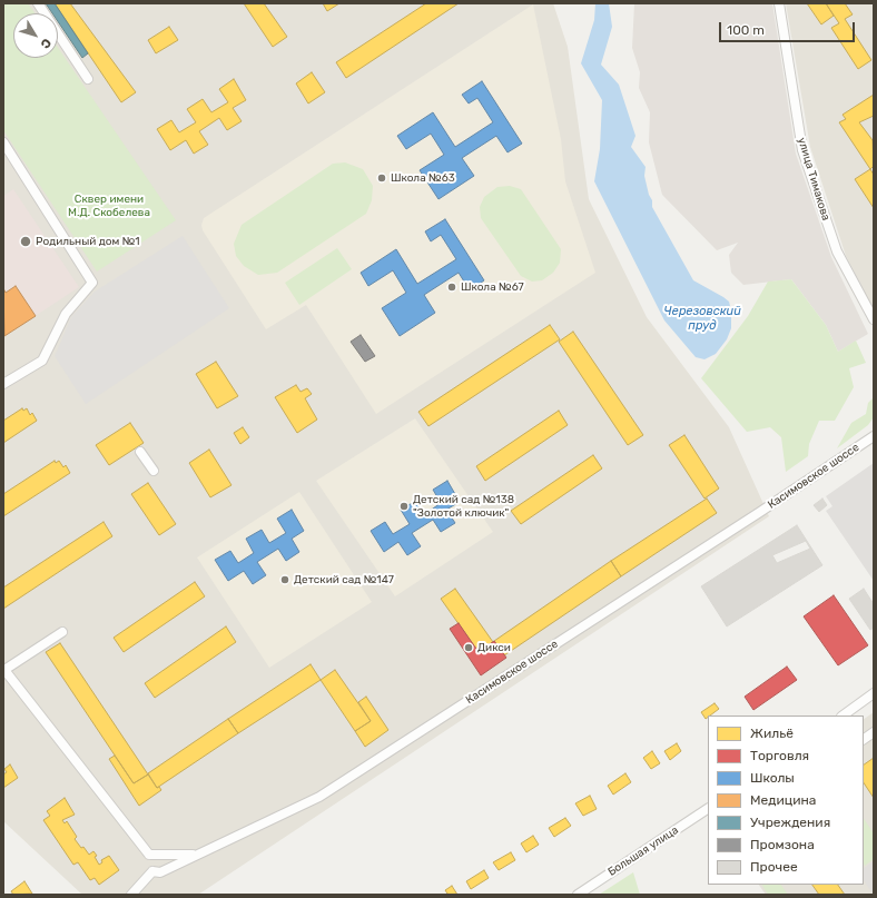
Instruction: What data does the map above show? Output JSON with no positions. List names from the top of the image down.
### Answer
{
  "streets": {
    "street": ["улица Тимакова", "Касимовское шоссе", "Большая улица"]
  },
  "water": ["Черезовский пруд"],
  "parks": ["Сквер имени М.Д. Скобелева"],
  "places": [
    "Школа №63",
    "Родильный дом №1",
    "Школа №67",
    "Детский сад №138 \"Золотой ключик\"",
    "Детский сад №147",
    "Дикси"
  ],
  "legend": [
    "Жильё",
    "Торговля",
    "Школы",
    "Медицина",
    "Учреждения",
    "Промзона",
    "Прочее"
  ],
  "scale_bar": "100 m",
  "north": "bottom right"
}
